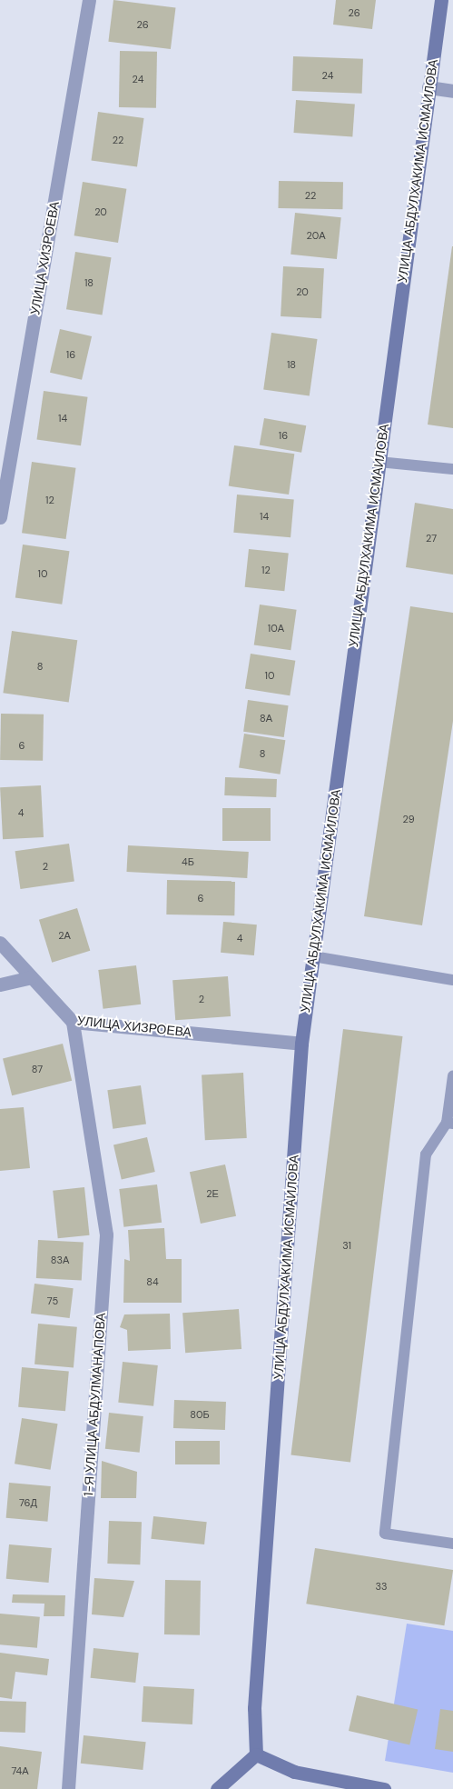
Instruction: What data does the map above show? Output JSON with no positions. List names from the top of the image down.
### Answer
{
  "streets": {
    "main road": ["УЛИЦА АБДУЛХАКИМА ИСМАИЛОВА"],
    "street": ["УЛИЦА ХИЗРОЕВА", "1-Я УЛИЦА АБДУЛМАНАПОВА"]
  },
  "crossings": [
    ["УЛИЦА АБДУЛХАКИМА ИСМАИЛОВА", "УЛИЦА ХИЗРОЕВА"],
    ["УЛИЦА ХИЗРОЕВА", "1-Я УЛИЦА АБДУЛМАНАПОВА"]
  ],
  "house_numbers": [
    "26",
    "26",
    "24",
    "24",
    "22",
    "22",
    "20",
    "20А",
    "18",
    "20",
    "16",
    "18",
    "14",
    "16",
    "12",
    "14",
    "27",
    "12",
    "10",
    "10А",
    "8",
    "10",
    "8А",
    "6",
    "8",
    "4",
    "29",
    "4Б",
    "2",
    "6",
    "2А",
    "4",
    "2",
    "87",
    "2Е",
    "31",
    "83А",
    "84",
    "75",
    "80Б",
    "76Д",
    "33",
    "74А"
  ]
}
